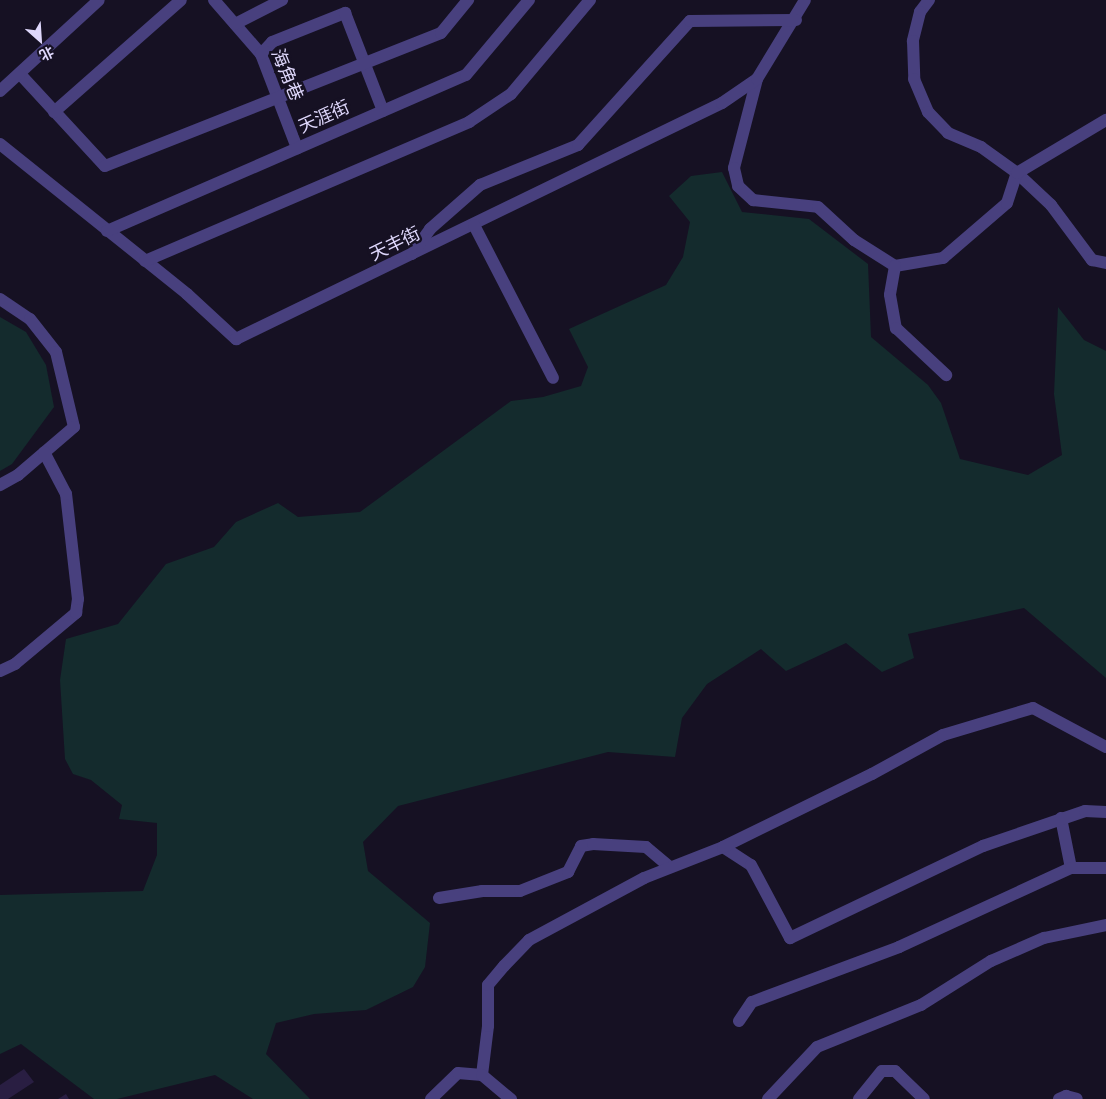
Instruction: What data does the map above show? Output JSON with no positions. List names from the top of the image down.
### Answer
{
  "streets": {
    "street": ["海角巷", "天涯街", "天丰街"]
  },
  "crossings": [
    ["海角巷", "天涯街"],
    ["天涯街", "天丰街"]
  ],
  "north": "bottom right"
}
